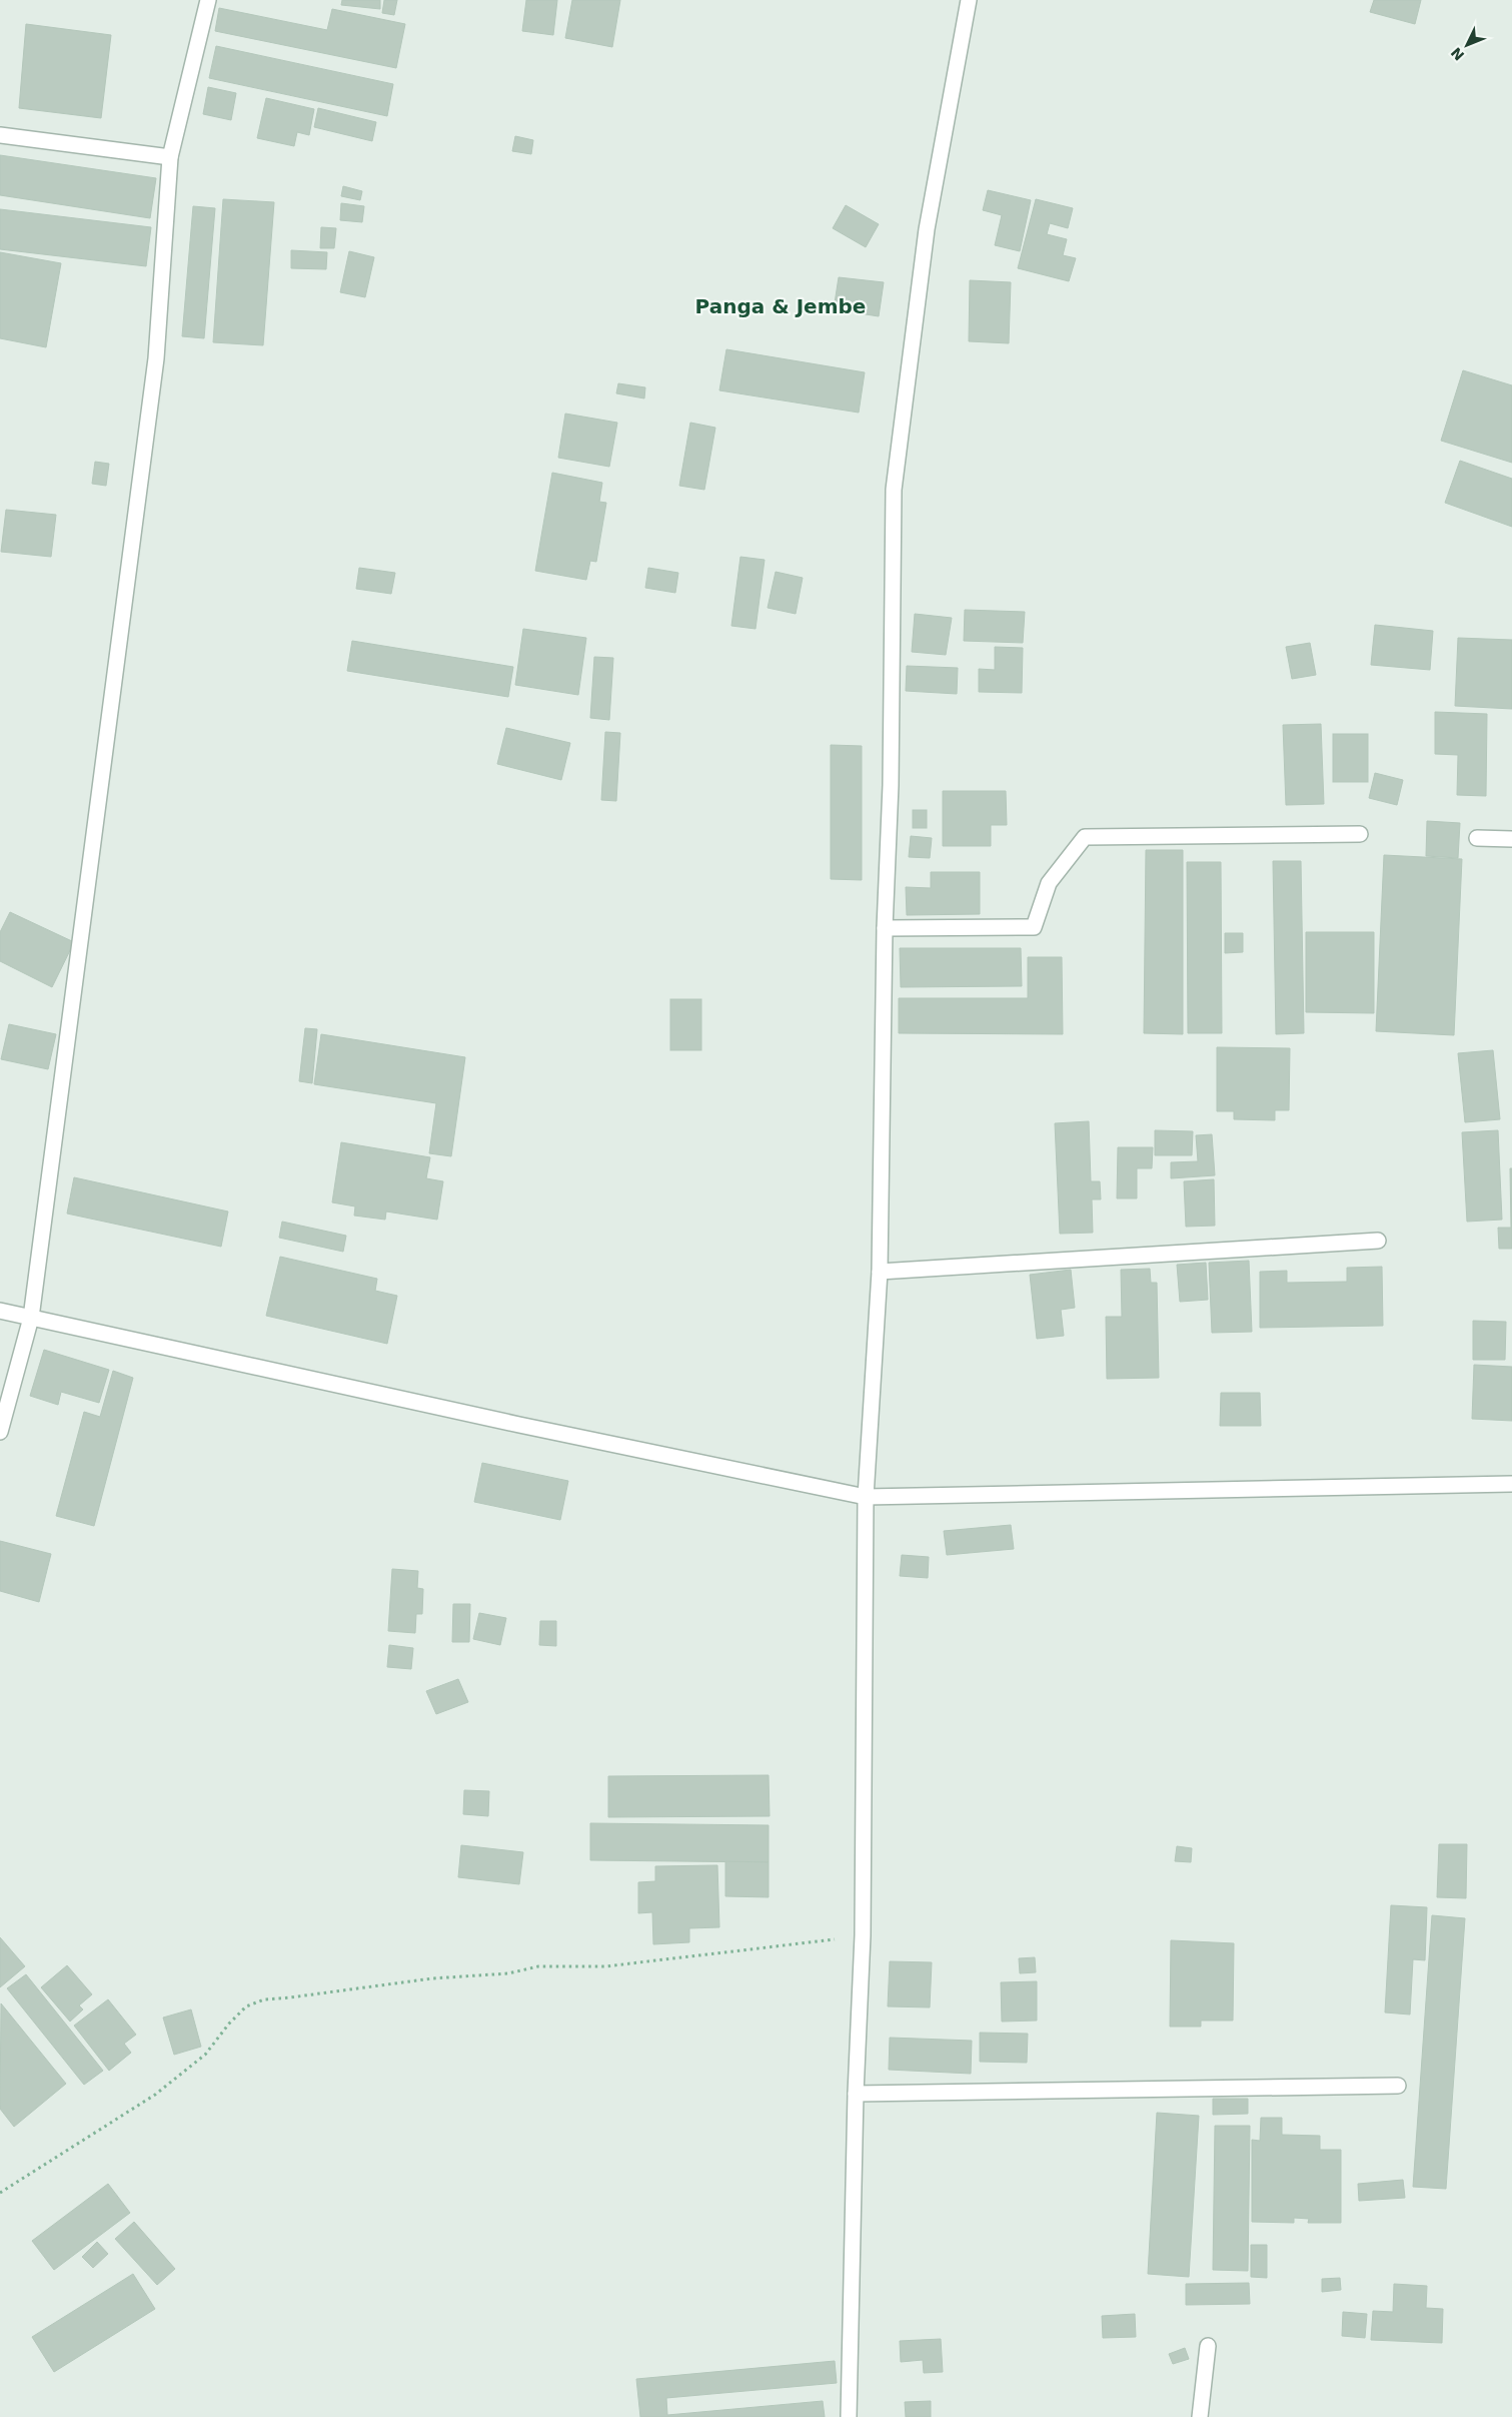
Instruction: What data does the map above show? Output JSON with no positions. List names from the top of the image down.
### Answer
{
  "districts": ["Panga & Jembe"],
  "north": "bottom left"
}
